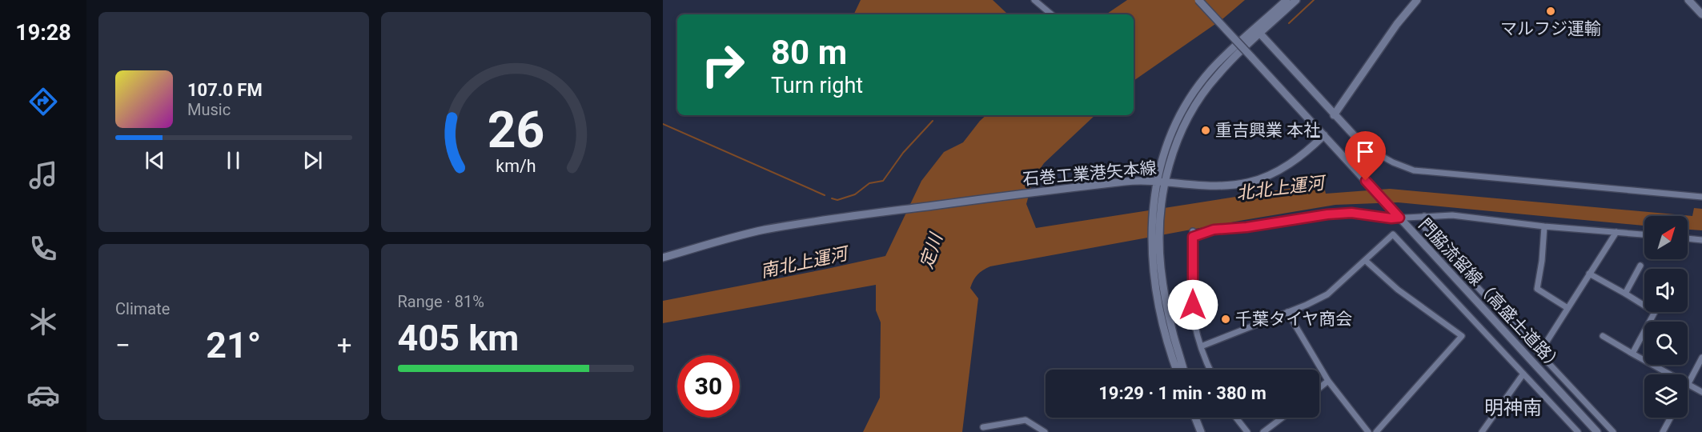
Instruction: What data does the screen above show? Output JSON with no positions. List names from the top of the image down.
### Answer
{
  "streets": {
    "main road": ["石巻工業港矢本線", "門脇流留線（高盛土道路）"]
  },
  "crossings": [
    ["石巻工業港矢本線", "門脇流留線（高盛土道路）"]
  ],
  "districts": ["明神南"],
  "water": ["北北上運河", "定川", "南北上運河"],
  "places": ["マルフジ運輸", "重吉興業 本社", "千葉タイヤ商会"],
  "north": "top right",
  "page": {
    "tabs": "19:28",
    "turn": ["80 m", "Turn right"],
    "song": ["107.0 FM", "Music"],
    "tile": [
      "Climate",
      ["Range · 81%", "405 km"]
    ],
    "heat": ["−", "21°", "+"],
    "limit": "30",
    "trip": "19:29 · 1 min · 380 m",
    "gauge": ["26", "km/h"]
  }
}
